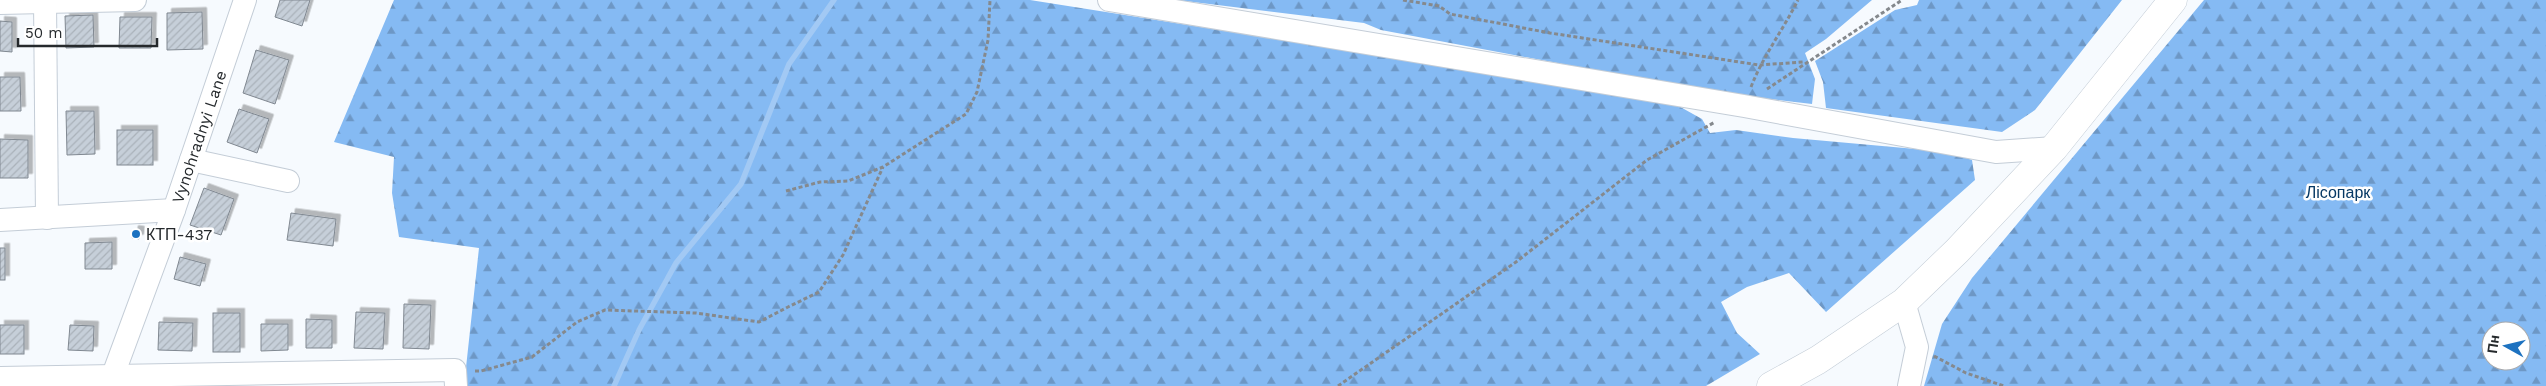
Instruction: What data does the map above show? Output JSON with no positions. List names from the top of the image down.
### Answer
{
  "streets": {
    "street": ["Vynohradnyi Lane"]
  },
  "parks": ["Лісопарк"],
  "places": ["КТП-437"],
  "scale_bar": "50 m",
  "north": "left"
}
